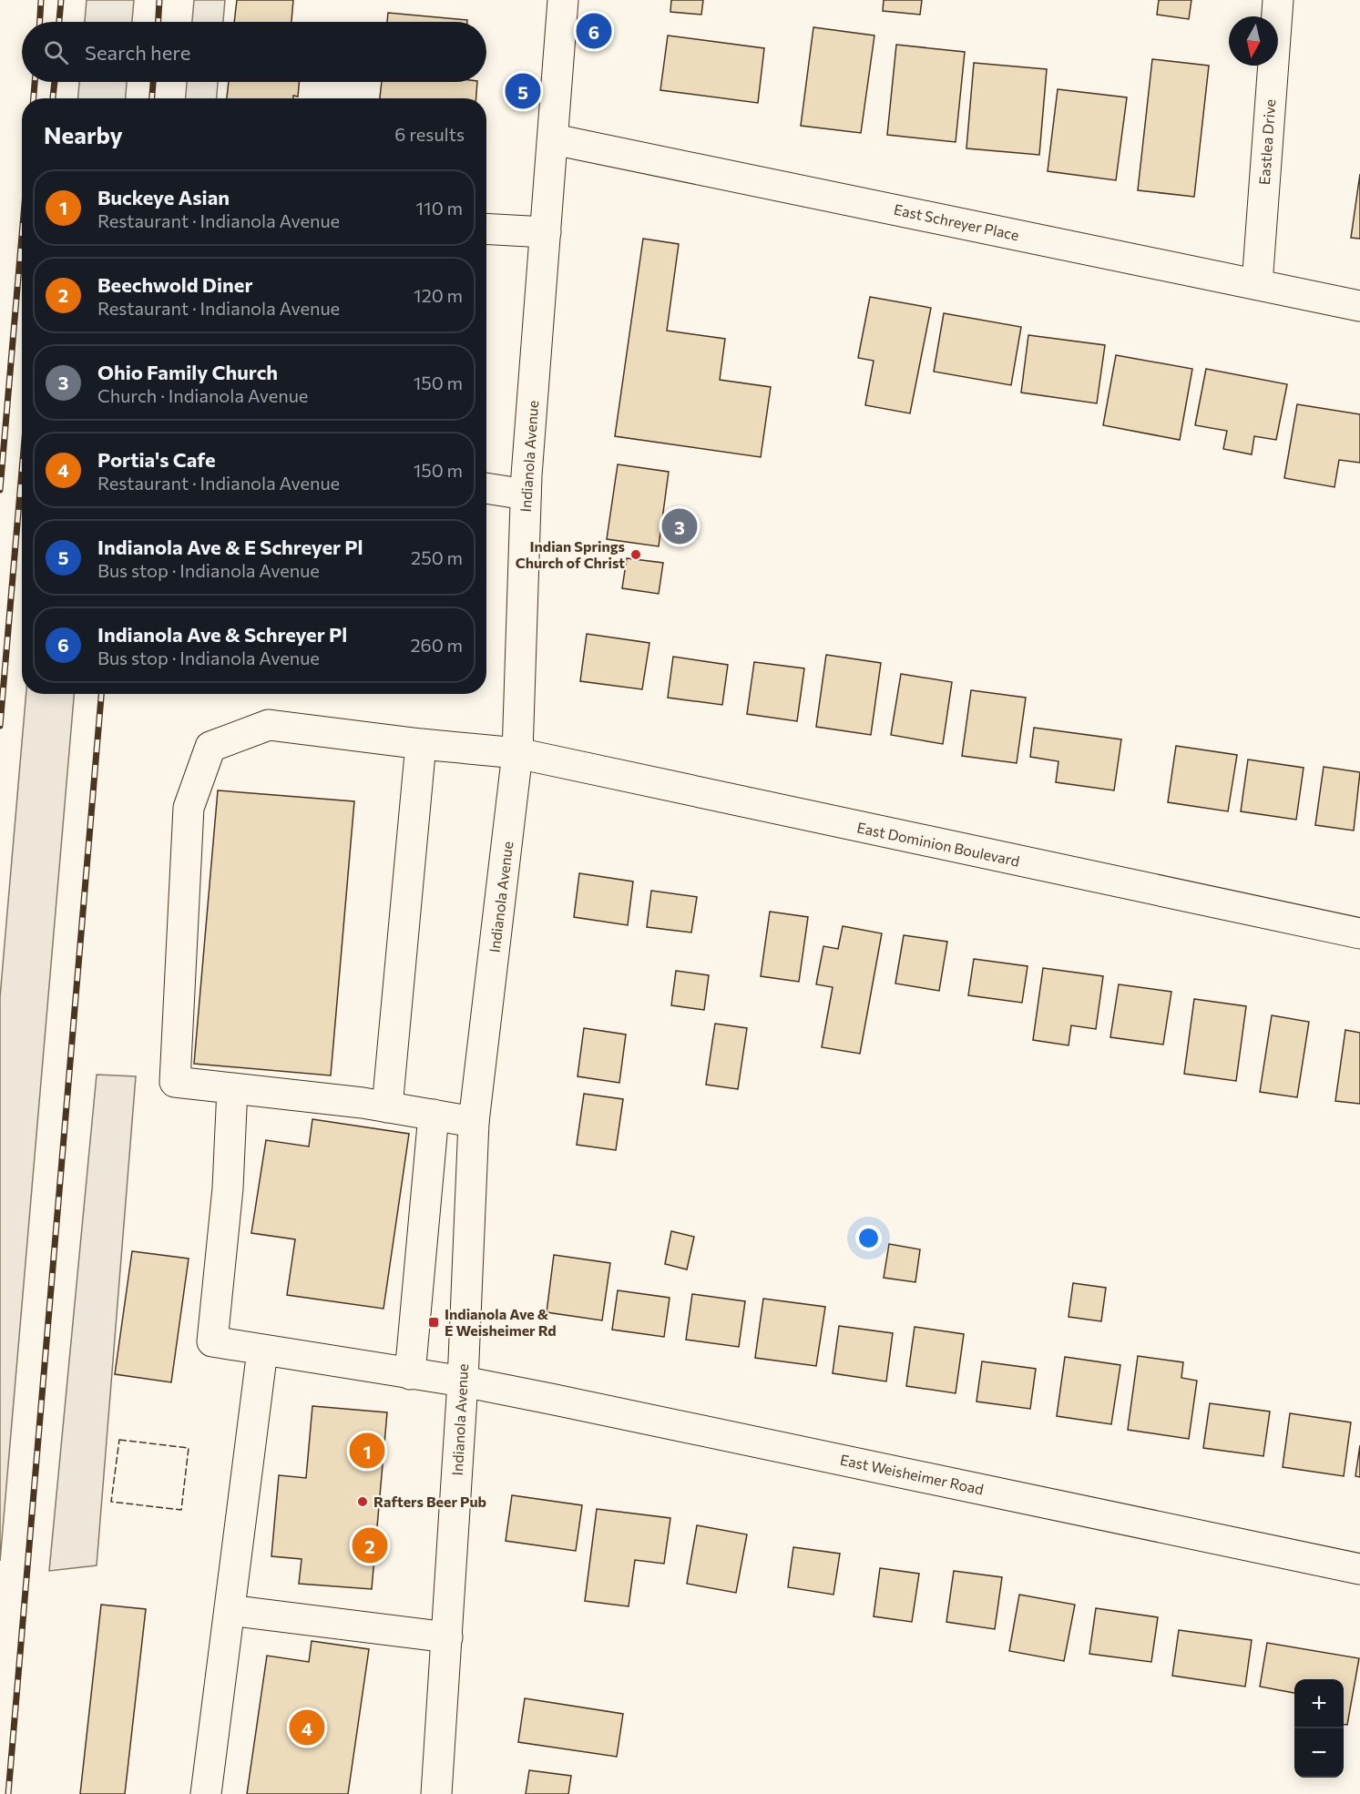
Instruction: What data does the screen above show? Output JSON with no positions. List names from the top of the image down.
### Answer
{
  "streets": {
    "street": [
      "Eastlea Drive",
      "East Schreyer Place",
      "Indianola Avenue",
      "East Dominion Boulevard",
      "East Weisheimer Road"
    ]
  },
  "crossings": [
    ["Eastlea Drive", "East Schreyer Place"],
    ["East Schreyer Place", "Indianola Avenue"],
    ["Indianola Avenue", "East Dominion Boulevard"],
    ["Indianola Avenue", "East Weisheimer Road"],
    ["East Dominion Boulevard", "East Weisheimer Road"]
  ],
  "places": {
    "other": ["Indian Springs Church of Christ", "Rafters Beer Pub"],
    "transit": ["Indianola Ave & E Weisheimer Rd"]
  },
  "north": "bottom",
  "page": {
    "pins": [
      "6",
      "5",
      "3",
      "1",
      "2",
      "4"
    ],
    "search": "Search here",
    "heading": ["Nearby", "6 results"],
    "list": [
      {
        "mark": "1",
        "name": "Buckeye Asian",
        "note": "Restaurant · Indianola Avenue",
        "value": "110 m"
      },
      {
        "mark": "2",
        "name": "Beechwold Diner",
        "note": "Restaurant · Indianola Avenue",
        "value": "120 m"
      },
      {
        "mark": "3",
        "name": "Ohio Family Church",
        "note": "Church · Indianola Avenue",
        "value": "150 m"
      },
      {
        "mark": "4",
        "name": "Portia's Cafe",
        "note": "Restaurant · Indianola Avenue",
        "value": "150 m"
      },
      {
        "mark": "5",
        "name": "Indianola Ave & E Schreyer Pl",
        "note": "Bus stop · Indianola Avenue",
        "value": "250 m"
      },
      {
        "mark": "6",
        "name": "Indianola Ave & Schreyer Pl",
        "note": "Bus stop · Indianola Avenue",
        "value": "260 m"
      }
    ],
    "map_buttons": ["+", "−"]
  }
}
